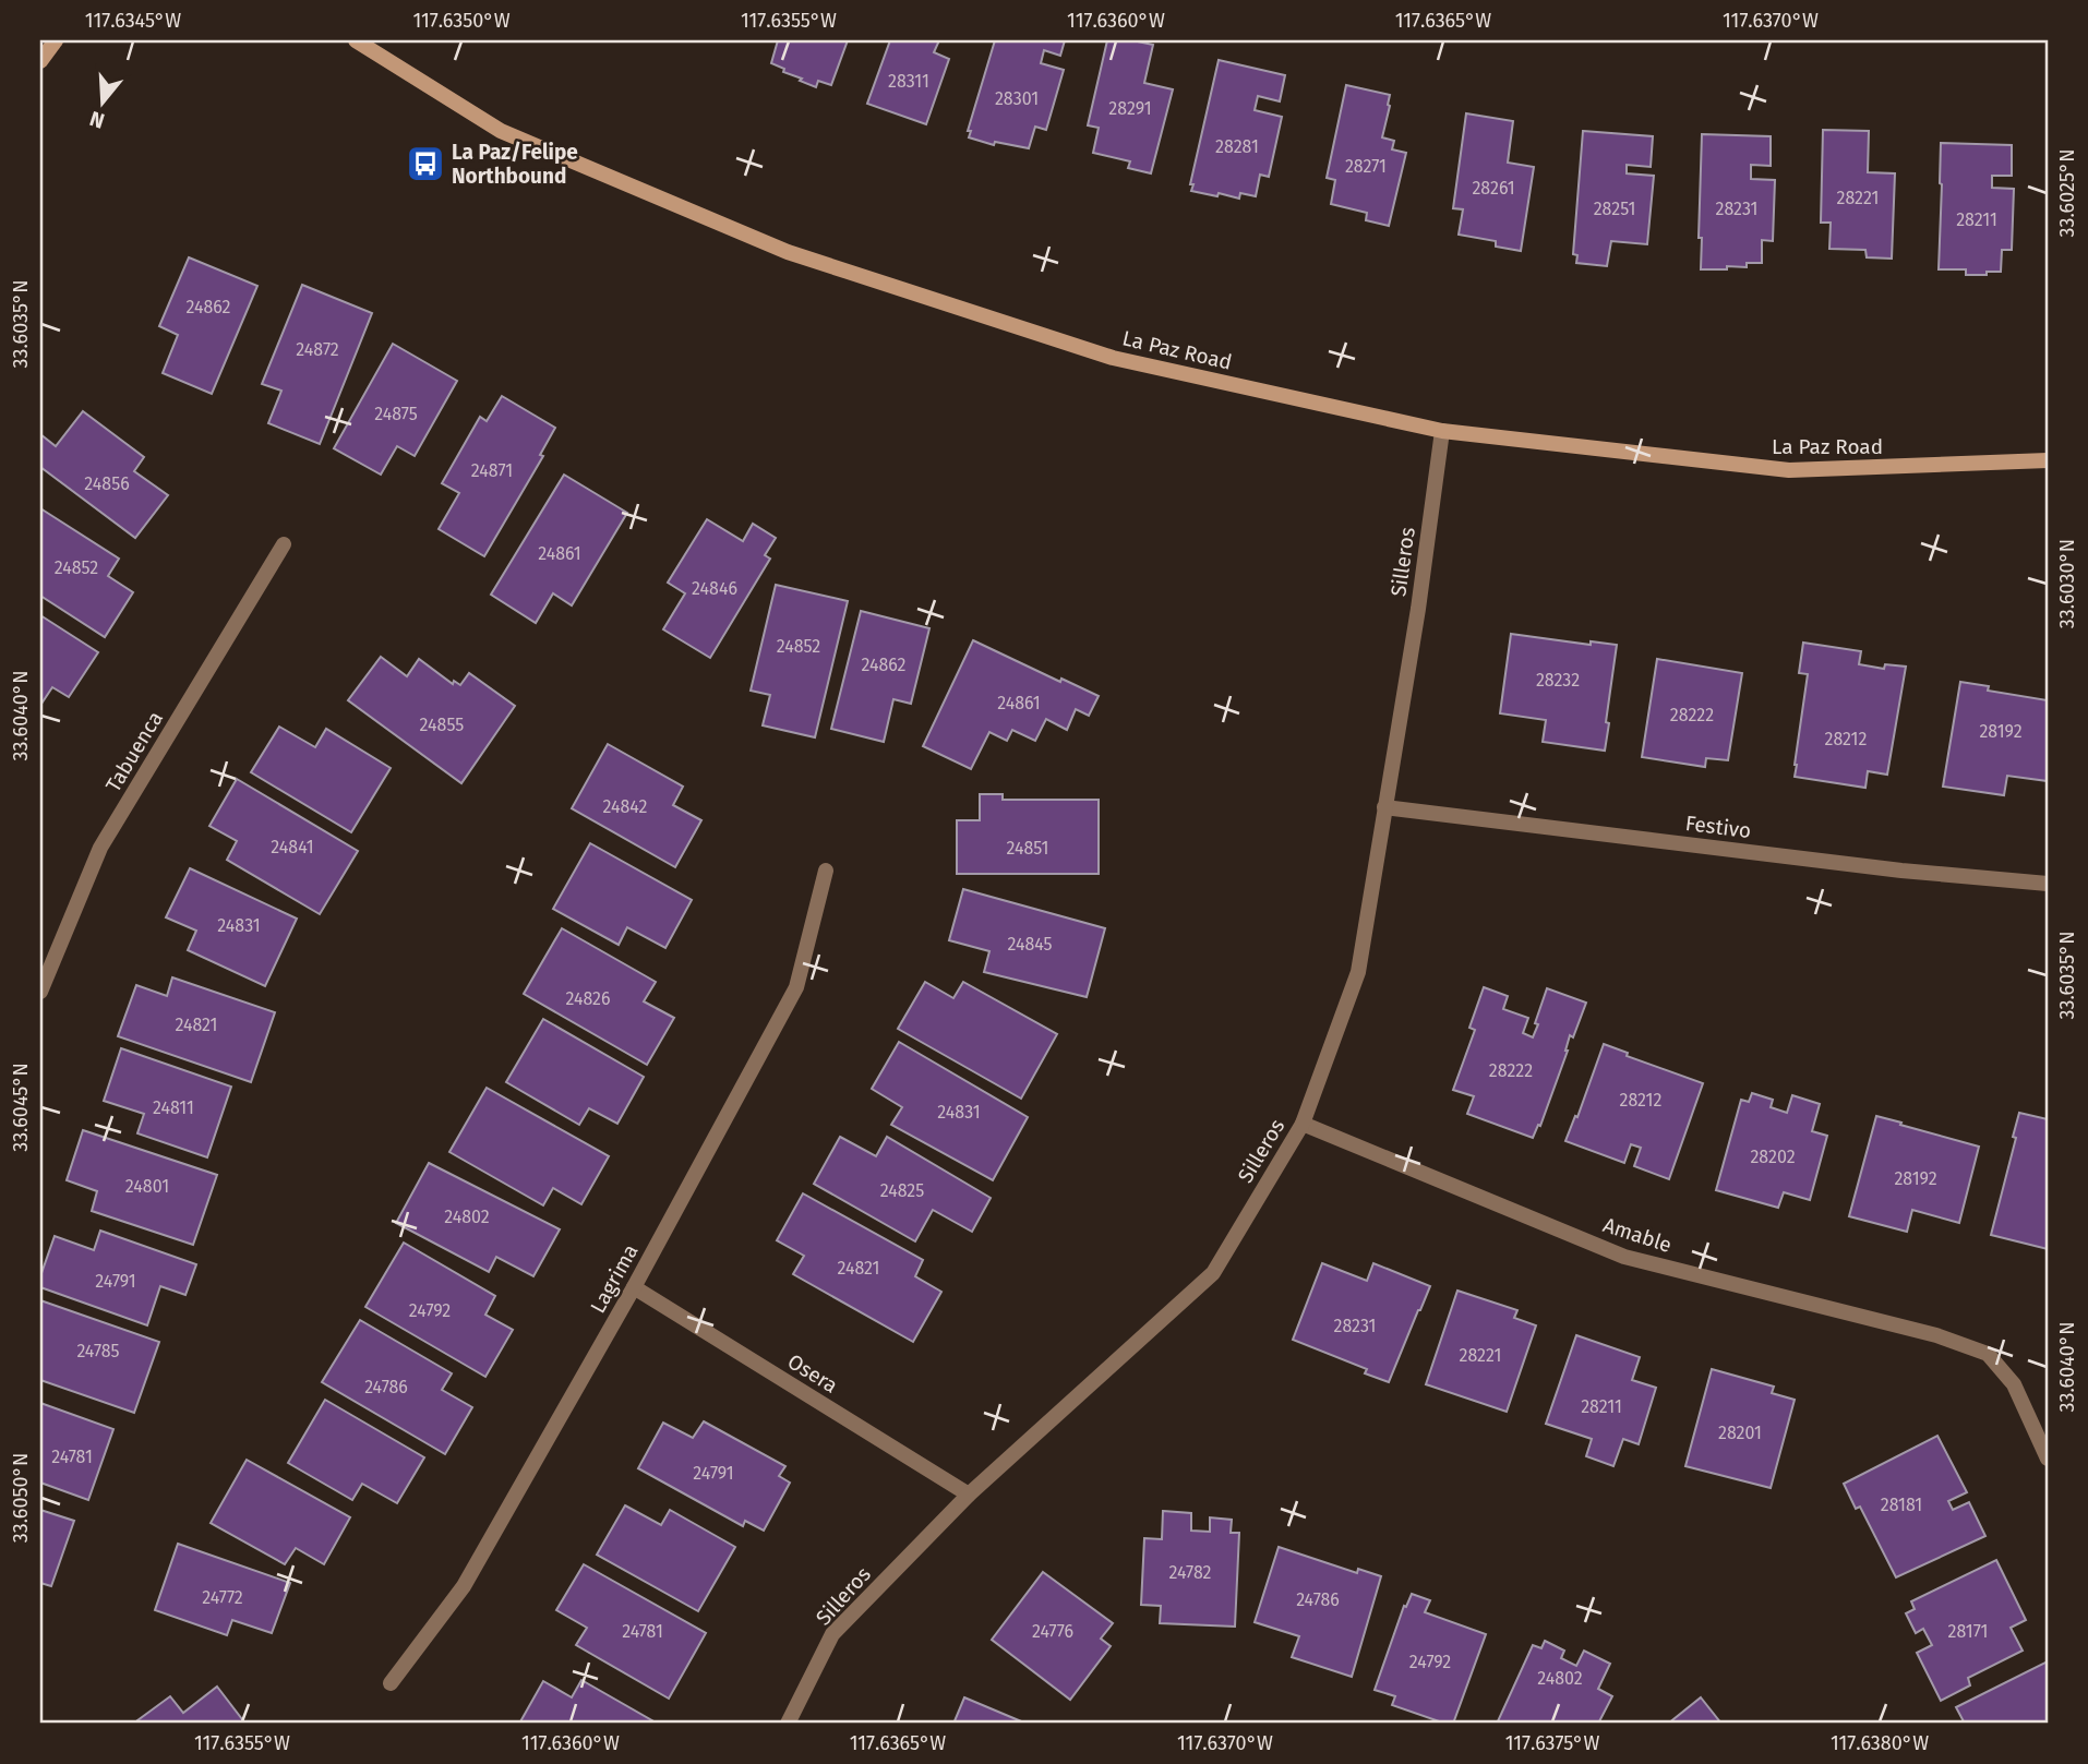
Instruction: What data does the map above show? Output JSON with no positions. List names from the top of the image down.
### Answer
{
  "streets": {
    "main road": ["La Paz Road"],
    "street": [
      "Silleros",
      "Tabuenca",
      "Festivo",
      "Amable",
      "Lagrima",
      "Osera"
    ]
  },
  "crossings": [
    ["La Paz Road", "Silleros"],
    ["Silleros", "Festivo"],
    ["Silleros", "Amable"],
    ["Silleros", "Osera"],
    ["Lagrima", "Osera"]
  ],
  "places": {
    "bus stop": ["La Paz/Felipe Northbound"]
  },
  "house_numbers": [
    "28311",
    "28301",
    "28291",
    "28281",
    "28271",
    "28261",
    "28221",
    "28251",
    "28231",
    "28211",
    "24862",
    "24872",
    "24875",
    "24871",
    "24856",
    "24861",
    "24852",
    "24846",
    "24852",
    "24862",
    "28232",
    "24861",
    "28222",
    "24855",
    "28192",
    "28212",
    "24842",
    "24841",
    "24851",
    "24831",
    "24845",
    "24826",
    "24821",
    "28222",
    "28212",
    "24811",
    "24831",
    "28202",
    "28192",
    "24801",
    "24825",
    "24802",
    "24821",
    "24791",
    "24792",
    "28231",
    "24785",
    "28221",
    "24786",
    "28211",
    "28201",
    "24781",
    "24791",
    "28181",
    "24782",
    "24772",
    "24786",
    "24781",
    "24776",
    "28171",
    "24792",
    "24802"
  ],
  "north": "bottom",
  "coordinates": [
    "117.6345°W",
    "117.6350°W",
    "117.6355°W",
    "117.6360°W",
    "117.6365°W",
    "117.6370°W",
    "33.6025°N",
    "33.6035°N",
    "33.6030°N",
    "33.6040°N",
    "33.6045°N",
    "33.6050°N",
    "117.6375°W",
    "117.6380°W"
  ]
}
